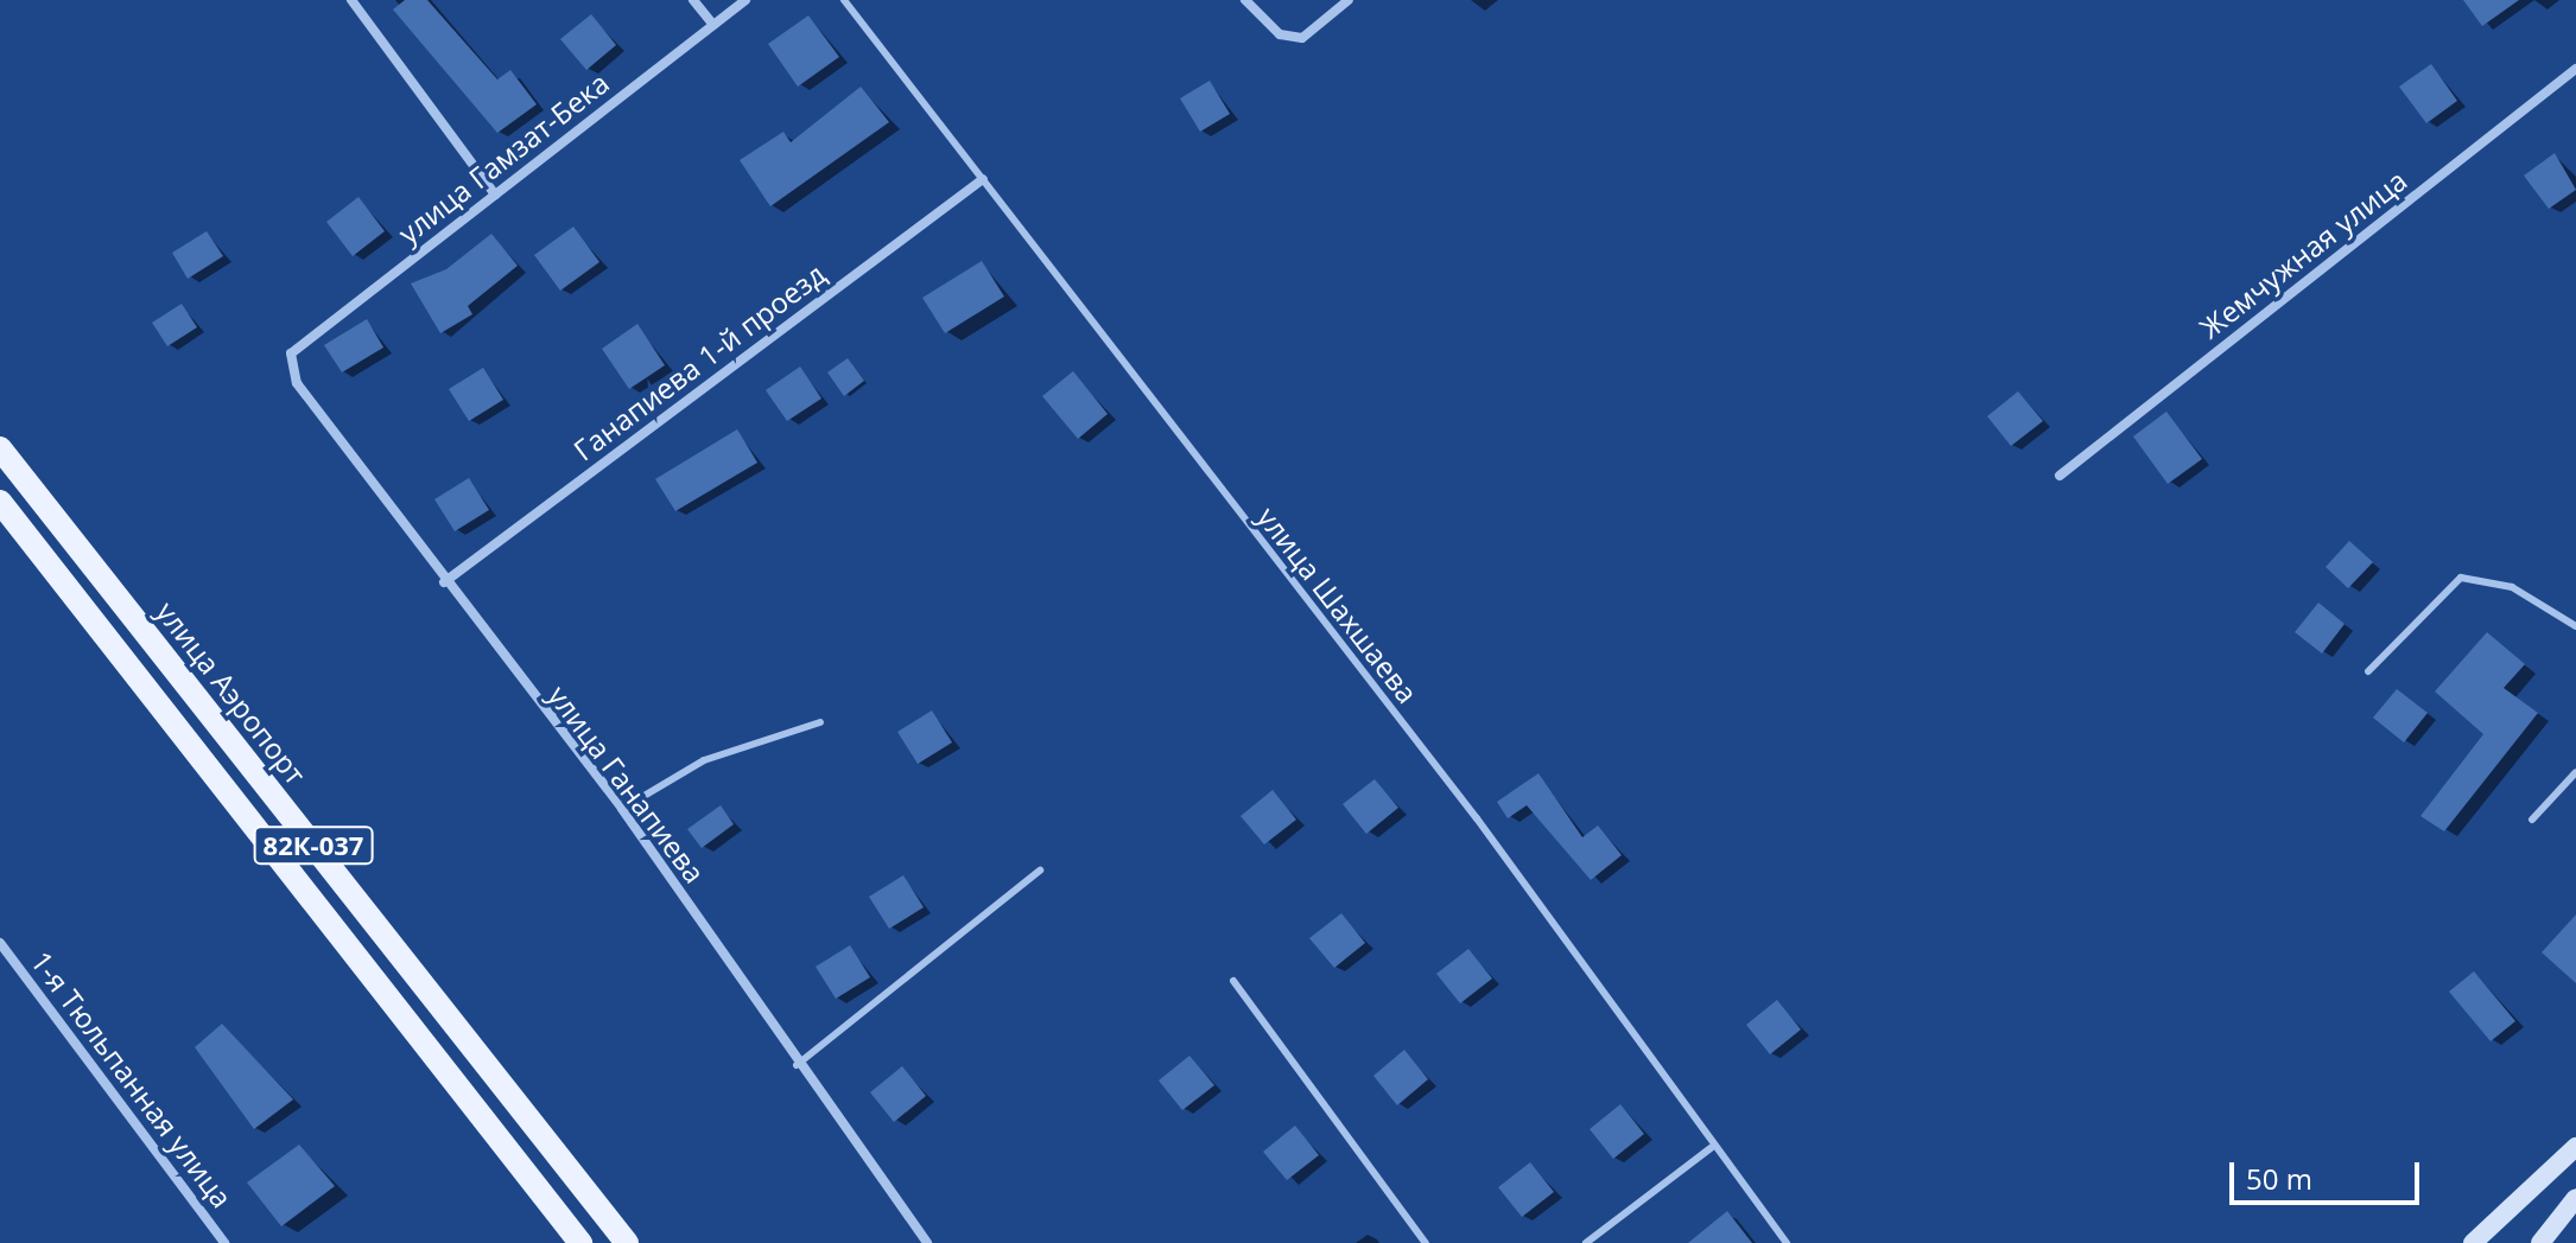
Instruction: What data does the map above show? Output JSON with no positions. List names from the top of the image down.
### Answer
{
  "streets": {
    "main road": ["улица Аэропорт", "82К-037"],
    "street": [
      "улица Гамзат-Бека",
      "Жемчужная улица",
      "Ганапиева 1-й проезд",
      "улица Ганапиева",
      "1-я Тюльпанная улица"
    ],
    "lane": ["улица Шахшаева"]
  },
  "crossings": [
    ["улица Гамзат-Бека", "улица Ганапиева"],
    ["Ганапиева 1-й проезд", "улица Шахшаева"],
    ["Ганапиева 1-й проезд", "улица Ганапиева"]
  ],
  "scale_bar": "50 m"
}
